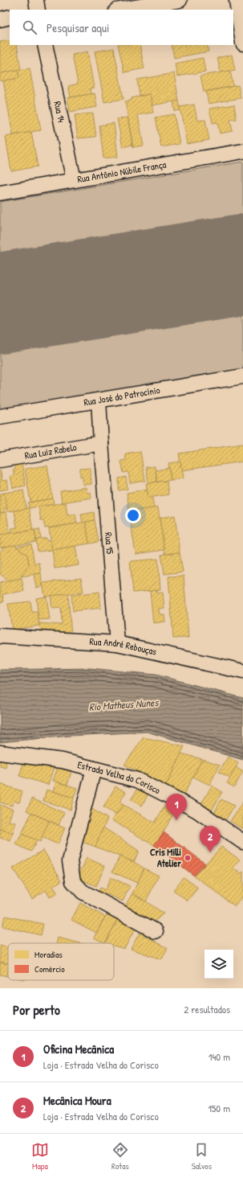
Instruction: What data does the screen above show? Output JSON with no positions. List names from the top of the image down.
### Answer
{
  "streets": {
    "street": [
      "Rua 14",
      "Rua Antônio Núbile França",
      "Rua José do Patrocínio",
      "Rua Luiz Rabelo",
      "Rua 15",
      "Rua André Rebouças",
      "Estrada Velha do Corisco"
    ]
  },
  "crossings": [
    ["Rua 14", "Rua Antônio Núbile França"],
    ["Rua José do Patrocínio", "Rua 15"],
    ["Rua Luiz Rabelo", "Rua 15"],
    ["Rua 15", "Rua André Rebouças"]
  ],
  "water": ["Rio Matheus Nunes"],
  "places": ["Cris Milli Atelier"],
  "legend": ["Moradias", "Comércio"],
  "page": {
    "search": "Pesquisar aqui",
    "pins": ["1", "2"],
    "heading": ["Por perto", "2 resultados"],
    "list": [
      {
        "mark": "1",
        "name": "Oficina Mecânica",
        "note": "Loja · Estrada Velha do Corisco",
        "value": "140 m"
      },
      {
        "mark": "2",
        "name": "Mecânica Moura",
        "note": "Loja · Estrada Velha do Corisco",
        "value": "150 m"
      }
    ],
    "nav": ["Mapa", "Rotas", "Salvos"]
  }
}
